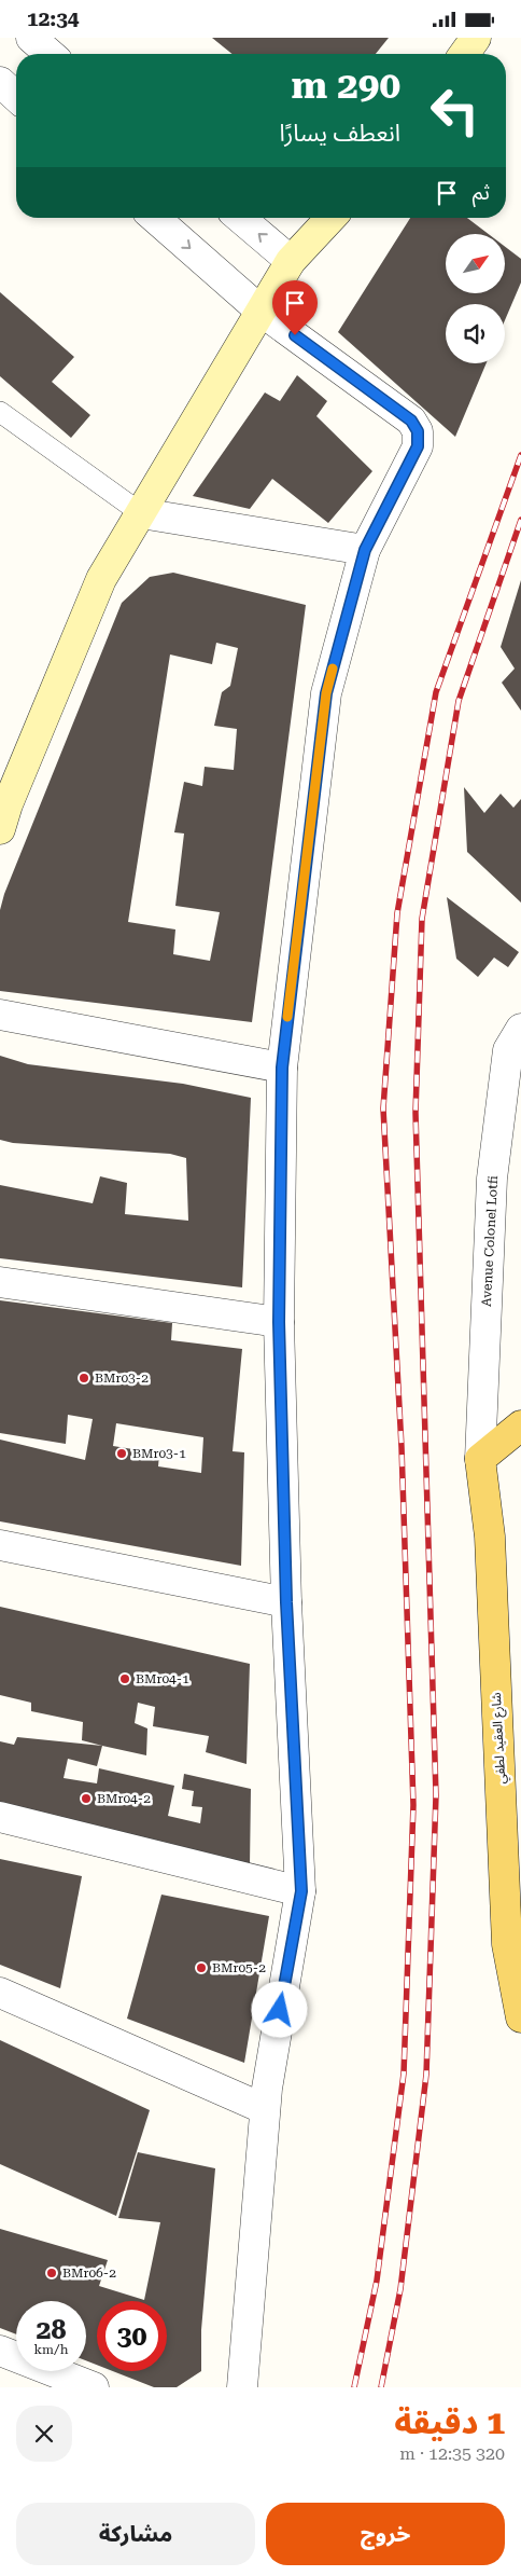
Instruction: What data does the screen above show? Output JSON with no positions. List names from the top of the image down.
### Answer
{
  "streets": {
    "main road": ["شارع العقيد لطفي"],
    "street": ["Avenue Colonel Lotfi"]
  },
  "crossings": [
    ["Avenue Colonel Lotfi", "شارع العقيد لطفي"]
  ],
  "places": [
    "BMr03-2",
    "BMr03-1",
    "BMr04-1",
    "BMr04-2",
    "BMr05-2",
    "BMr06-2"
  ],
  "north": "top right",
  "page": {
    "status": "12:34",
    "turn": ["290 m", "انعطف يسارًا"],
    "then": "ثم",
    "speed": "28 km/h",
    "limit": "30",
    "heading": ["1 دقيقة", "320 m · 12:35"],
    "buttons": ["خروج", "مشاركة"]
  }
}
